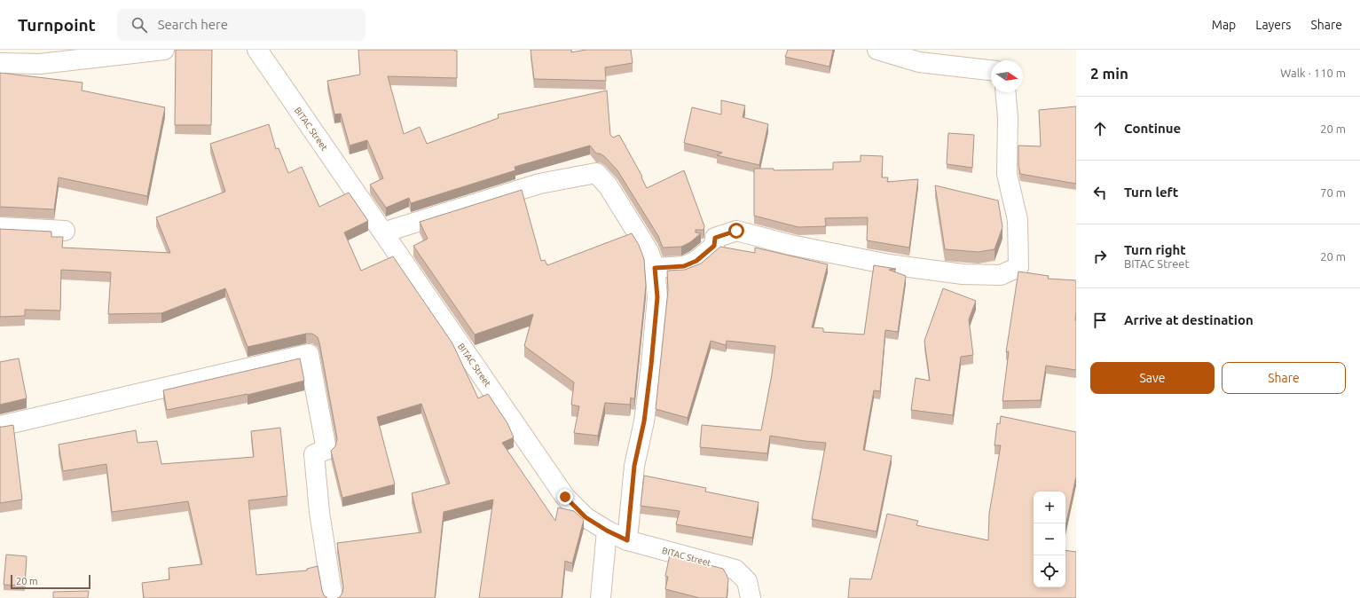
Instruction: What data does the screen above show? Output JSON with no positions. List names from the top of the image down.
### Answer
{
  "streets": {
    "street": ["BITAC Street"]
  },
  "scale_bar": "20 m",
  "north": "right",
  "page": {
    "header": "Turnpoint",
    "search": "Search here",
    "nav": ["Map", "Layers", "Share"],
    "heading": ["2 min", "Walk · 110 m"],
    "list": [
      ["Continue", "20 m"],
      ["Turn left", "70 m"],
      ["Turn right", "BITAC Street", "20 m"],
      "Arrive at destination"
    ],
    "buttons": ["Save", "Share"],
    "map_buttons": ["+", "−"],
    "scale": "20 m"
  }
}
